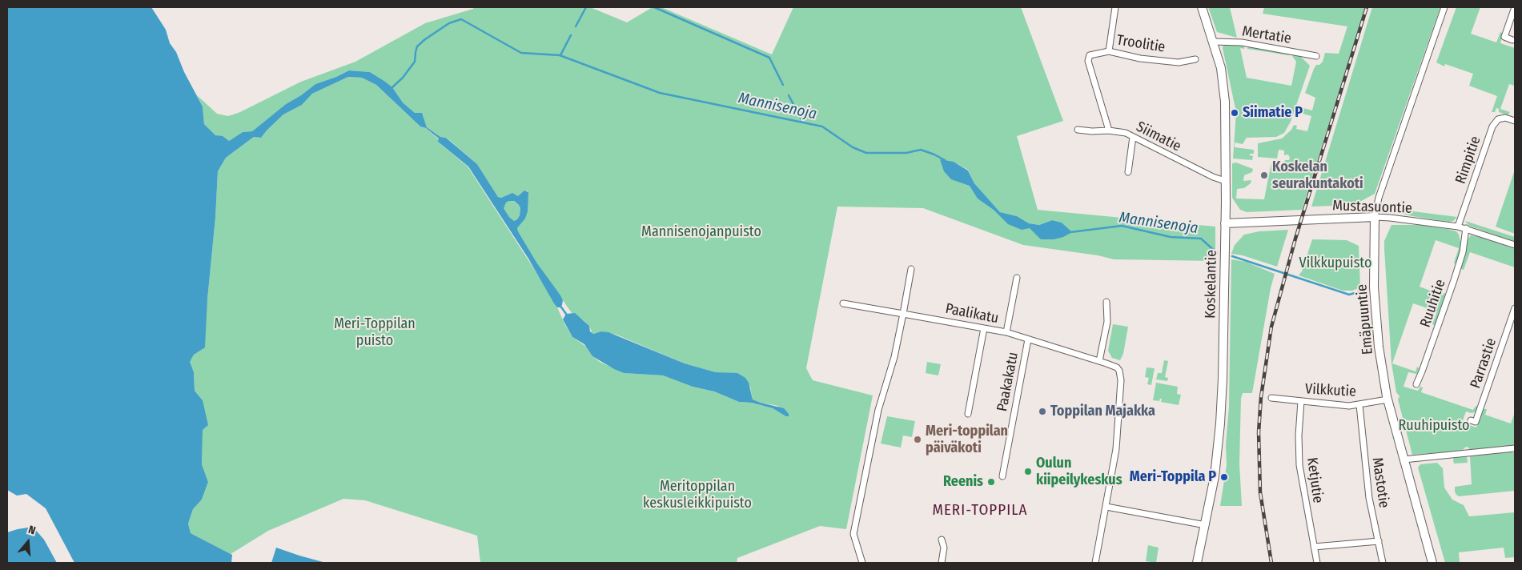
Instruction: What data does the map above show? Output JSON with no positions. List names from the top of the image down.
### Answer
{
  "streets": {
    "main road": ["Mustasuontie", "Koskelantie", "Emäpuuntie"],
    "street": [
      "Mertatie",
      "Troolitie",
      "Siimatie",
      "Rimpitie",
      "Ruuhitie",
      "Paalikatu",
      "Parrastie",
      "Paakakatu",
      "Vilkkutie",
      "Ketjutie",
      "Mastotie"
    ]
  },
  "crossings": [
    ["Mertatie", "Koskelantie"],
    ["Troolitie", "Siimatie"],
    ["Siimatie", "Koskelantie"],
    ["Rimpitie", "Mustasuontie"],
    ["Mustasuontie", "Koskelantie"],
    ["Mustasuontie", "Ruuhitie"],
    ["Mustasuontie", "Emäpuuntie"],
    ["Paalikatu", "Paakakatu"],
    ["Emäpuuntie", "Vilkkutie"],
    ["Vilkkutie", "Ketjutie"],
    ["Vilkkutie", "Mastotie"]
  ],
  "districts": ["MERI-TOPPILA"],
  "water": ["Mannisenoja"],
  "parks": [
    "Mannisenojanpuisto",
    "Vilkkupuisto",
    "Meri-Toppilan puisto",
    "Ruuhipuisto",
    "Meritoppilan keskusleikkipuisto"
  ],
  "places": [
    "Siimatie P",
    "Koskelan seurakuntakoti",
    "Toppilan Majakka",
    "Meri-toppilan päiväkoti",
    "Oulun kiipeilykeskus",
    "Meri-Toppila P",
    "Reenis"
  ],
  "north": "top"
}
